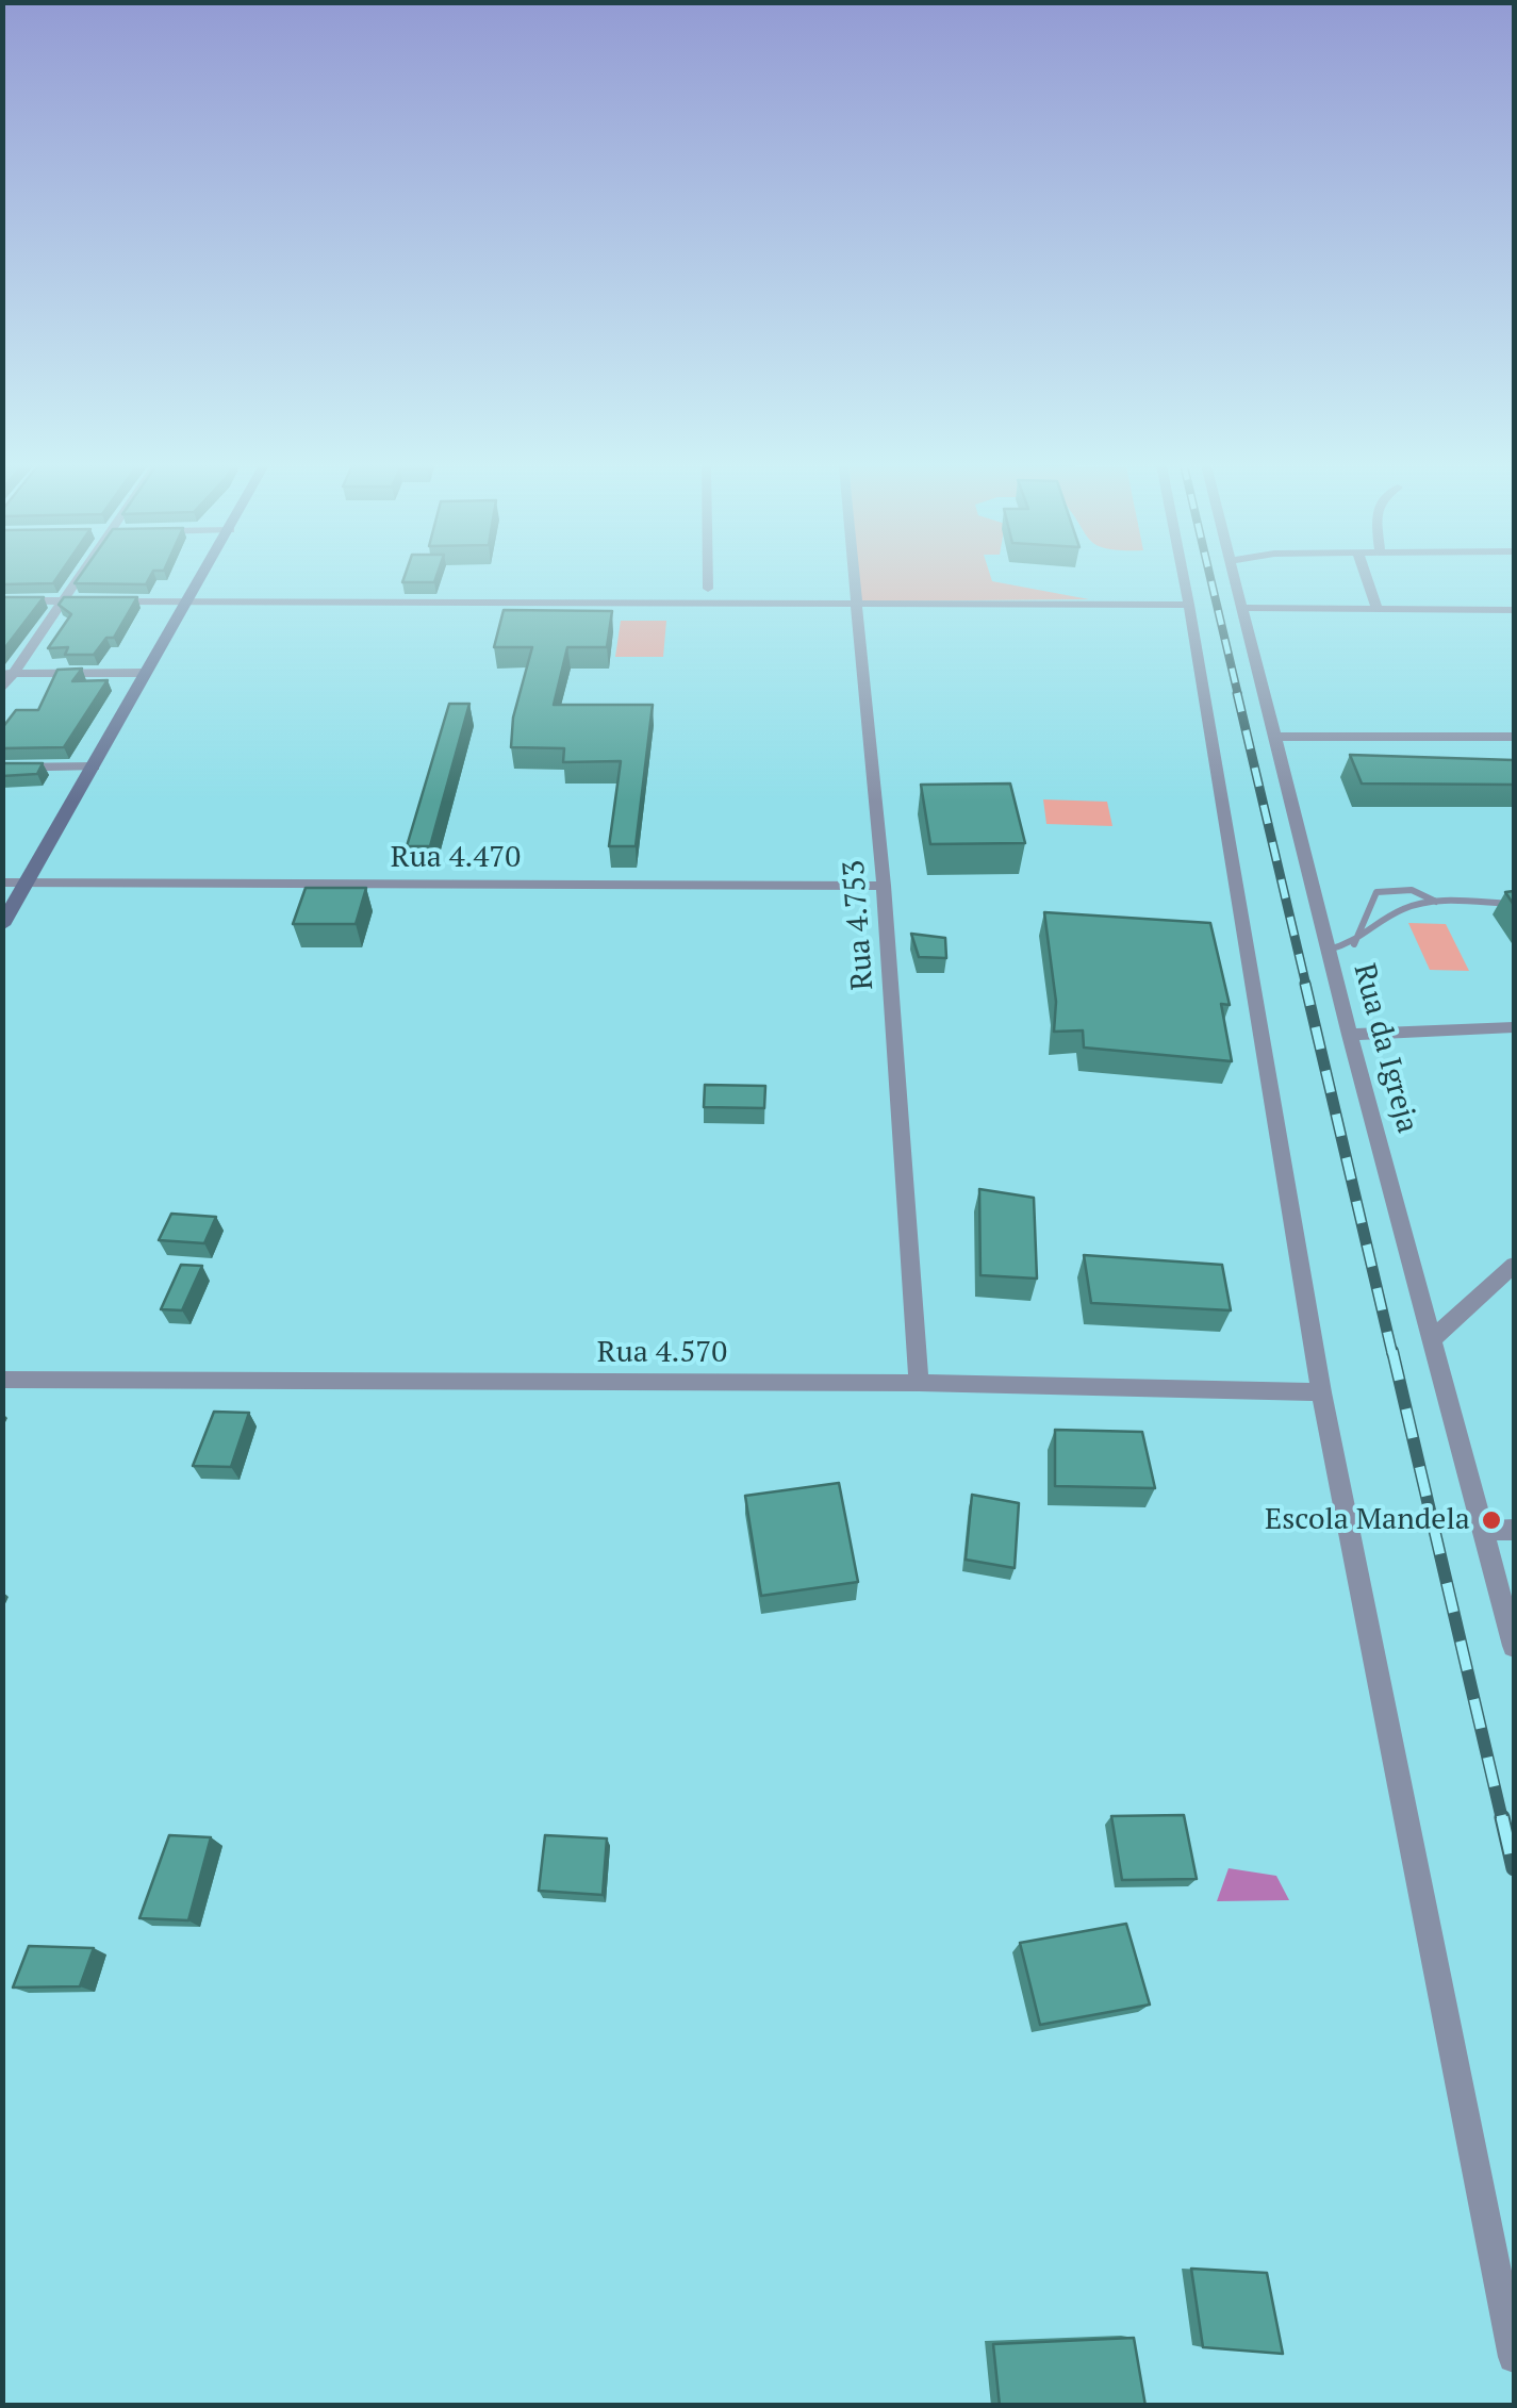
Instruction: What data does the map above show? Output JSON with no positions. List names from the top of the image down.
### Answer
{
  "streets": {
    "street": [
      "Rua 4.470",
      "Rua 4.753",
      "Rua da Igreja",
      "Rua 4.570"
    ]
  },
  "crossings": [
    ["Rua 4.470", "Rua 4.753"],
    ["Rua 4.753", "Rua 4.570"]
  ],
  "places": ["Escola Mandela"]
}
